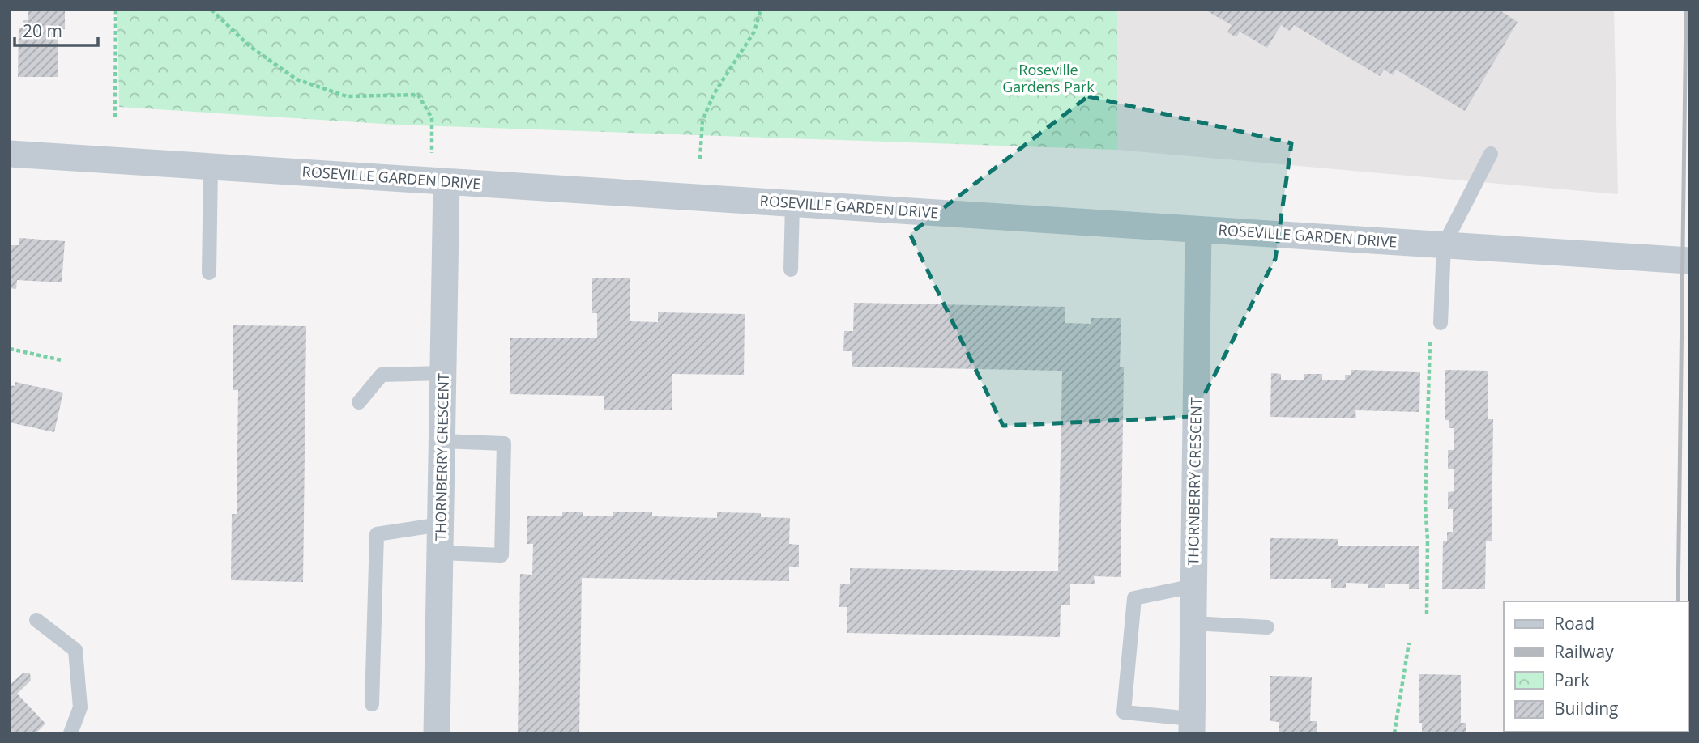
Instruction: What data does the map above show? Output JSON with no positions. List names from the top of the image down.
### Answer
{
  "streets": {
    "street": ["ROSEVILLE GARDEN DRIVE", "THORNBERRY CRESCENT"]
  },
  "crossings": [
    ["ROSEVILLE GARDEN DRIVE", "THORNBERRY CRESCENT"]
  ],
  "parks": ["Roseville Gardens Park"],
  "legend": [
    "Road",
    "Railway",
    "Park",
    "Building"
  ],
  "scale_bar": "20 m"
}
